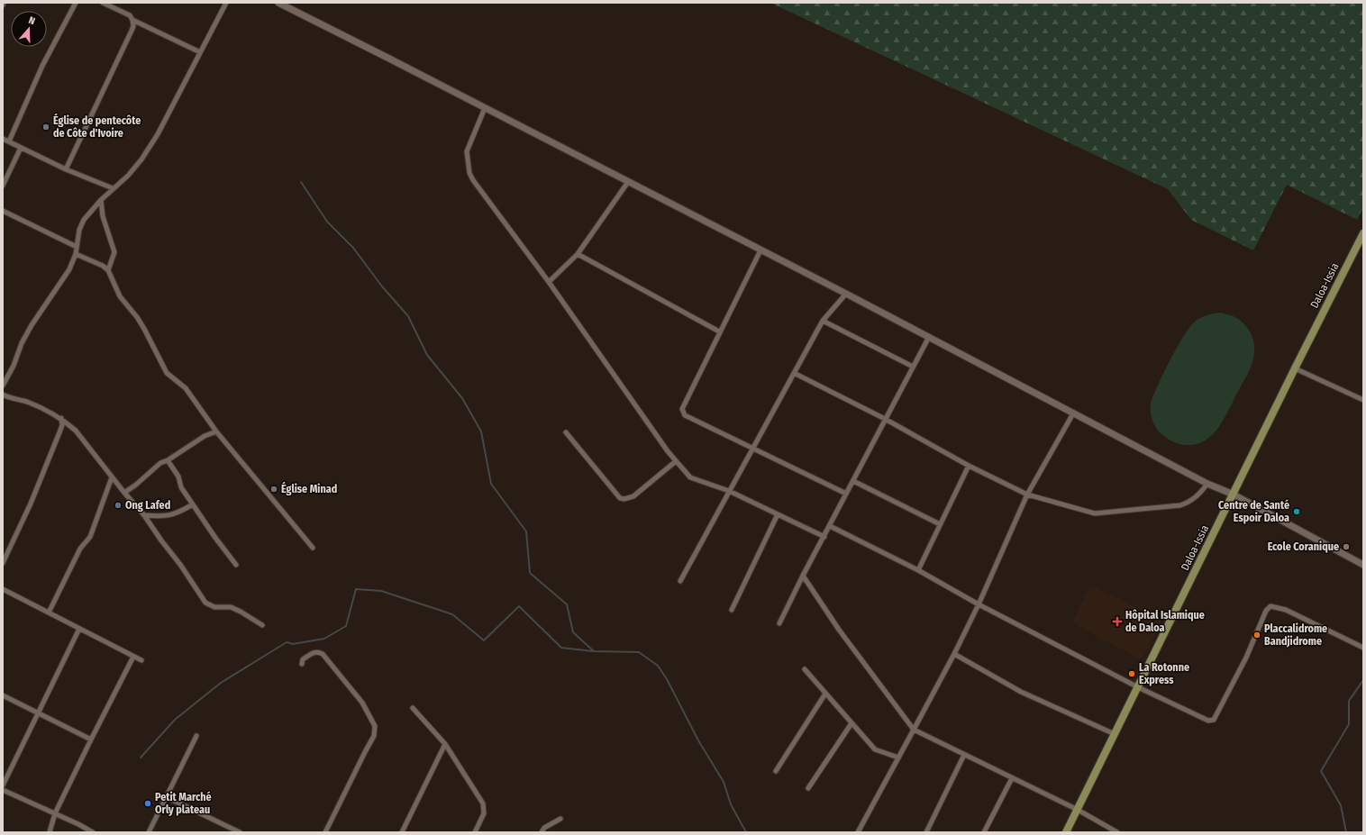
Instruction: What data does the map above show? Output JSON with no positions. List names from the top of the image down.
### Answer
{
  "streets": {
    "main road": ["Daloa-Issia"]
  },
  "places": {
    "other": [
      "Église de pentecôte de Côte d'Ivoire",
      "Église Minad",
      "Ong Lafed",
      "Centre de Santé Espoir Daloa",
      "Ecole Coranique",
      "Placcalidrome Bandjidrome",
      "La Rotonne Express",
      "Petit Marché Orly plateau"
    ],
    "health": ["Hôpital Islamique de Daloa"]
  },
  "north": "top"
}
